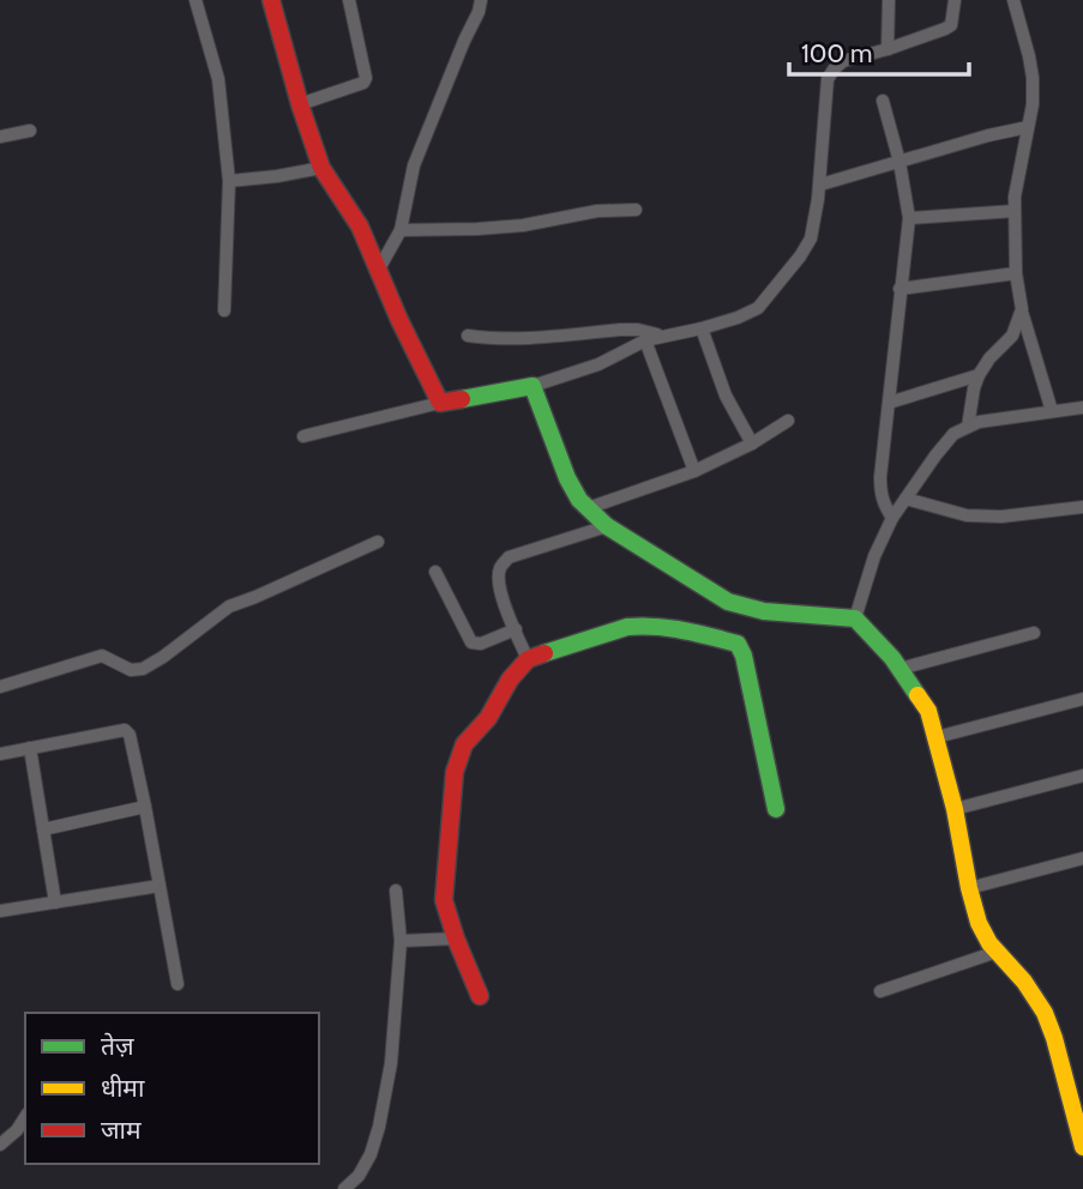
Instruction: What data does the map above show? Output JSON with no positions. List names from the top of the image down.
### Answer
{
  "legend": ["तेज़", "धीमा", "जाम"],
  "scale_bar": "100 m"
}
